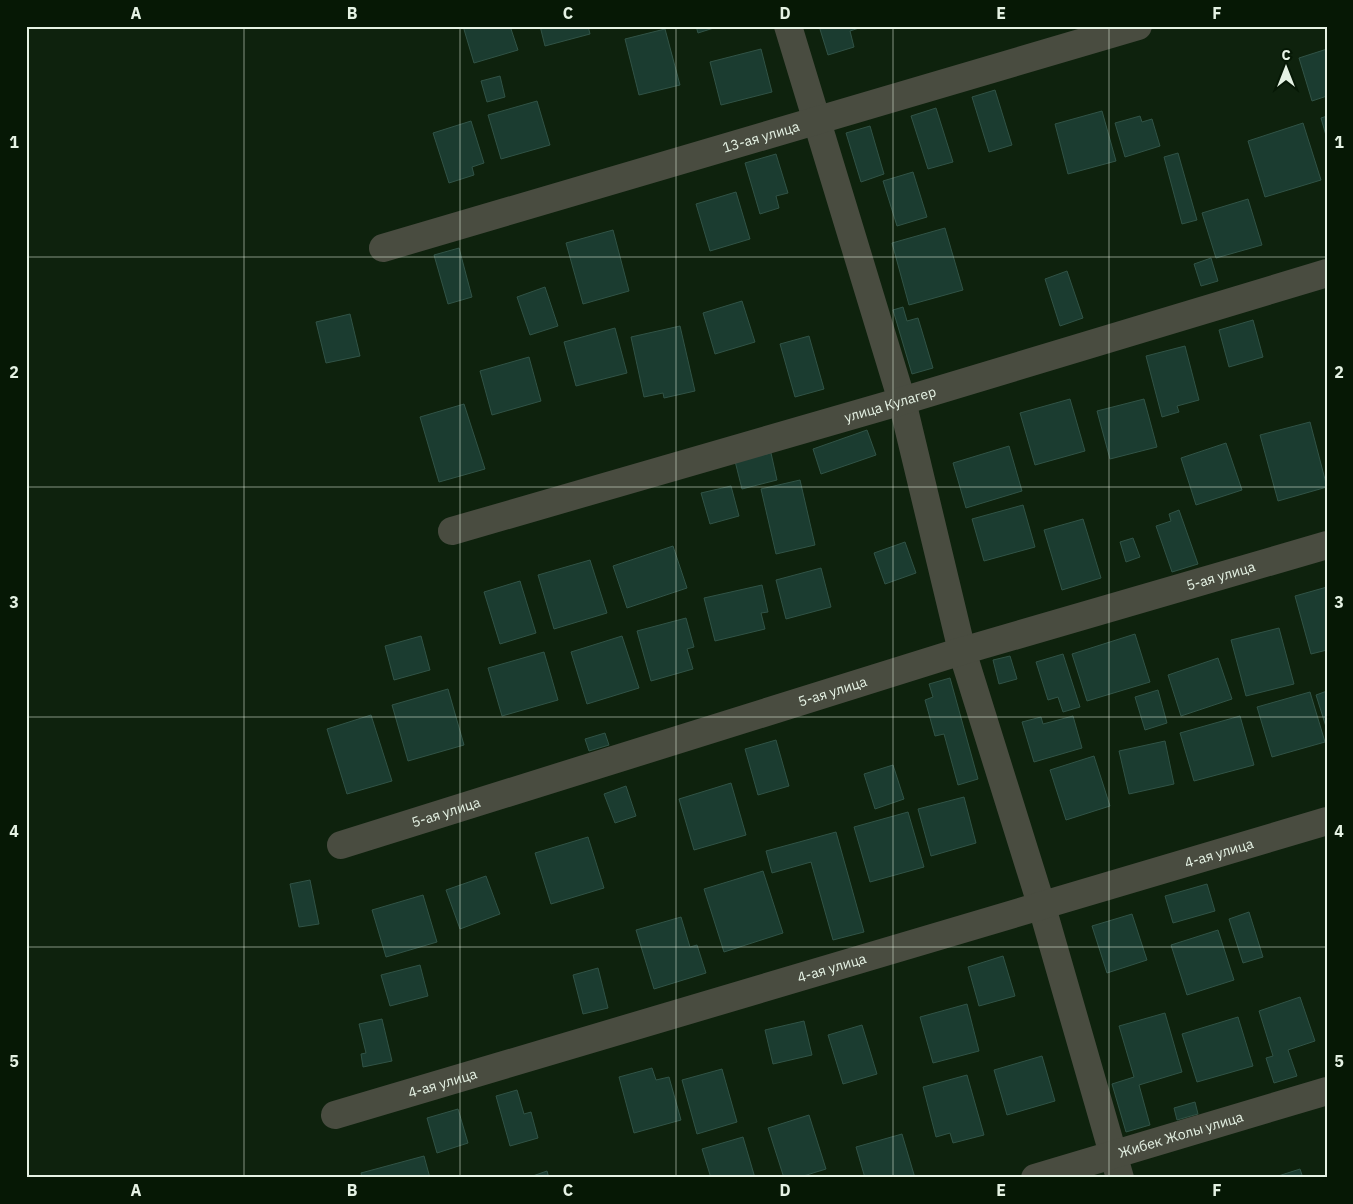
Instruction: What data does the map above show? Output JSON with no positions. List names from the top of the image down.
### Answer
{
  "streets": {
    "street": [
      "13-ая улица",
      "улица Кулагер",
      "5-ая улица",
      "4-ая улица",
      "Жибек Жолы улица"
    ]
  },
  "north": "top",
  "grid": {
    "columns": [
      "A",
      "B",
      "C",
      "D",
      "E",
      "F"
    ],
    "rows": [
      "1",
      "2",
      "3",
      "4",
      "5"
    ]
  }
}
